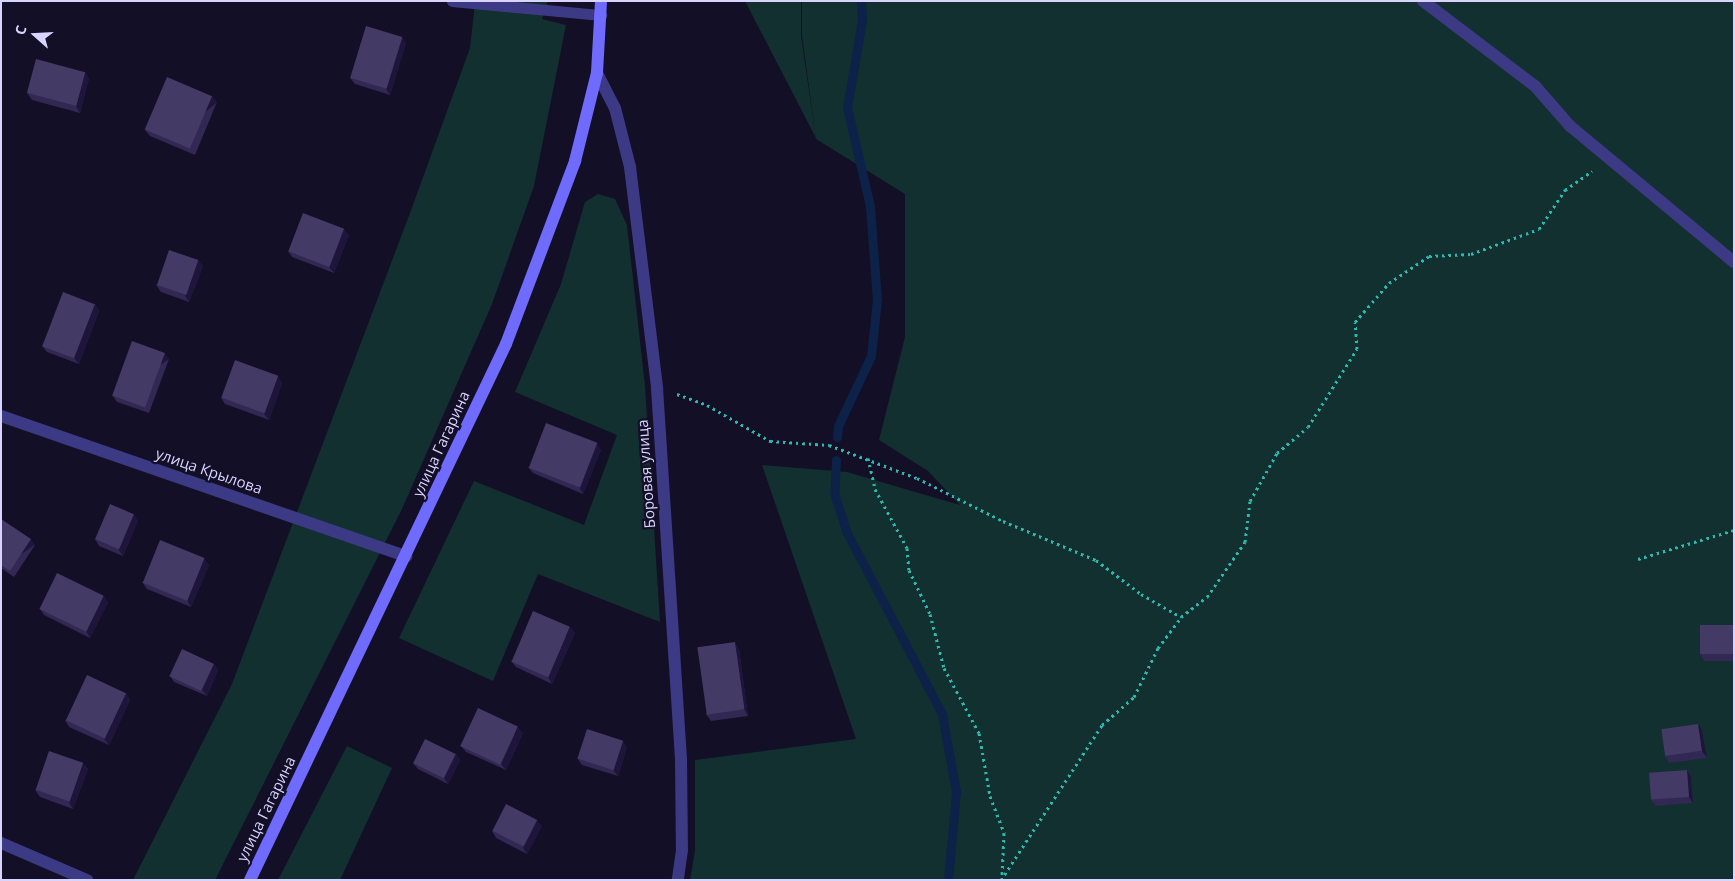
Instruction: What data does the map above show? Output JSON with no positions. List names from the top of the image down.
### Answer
{
  "streets": {
    "main road": ["улица Гагарина"],
    "street": ["улица Крылова", "Боровая улица"]
  },
  "crossings": [
    ["улица Гагарина", "улица Крылова"],
    ["улица Гагарина", "Боровая улица"]
  ],
  "north": "left"
}
